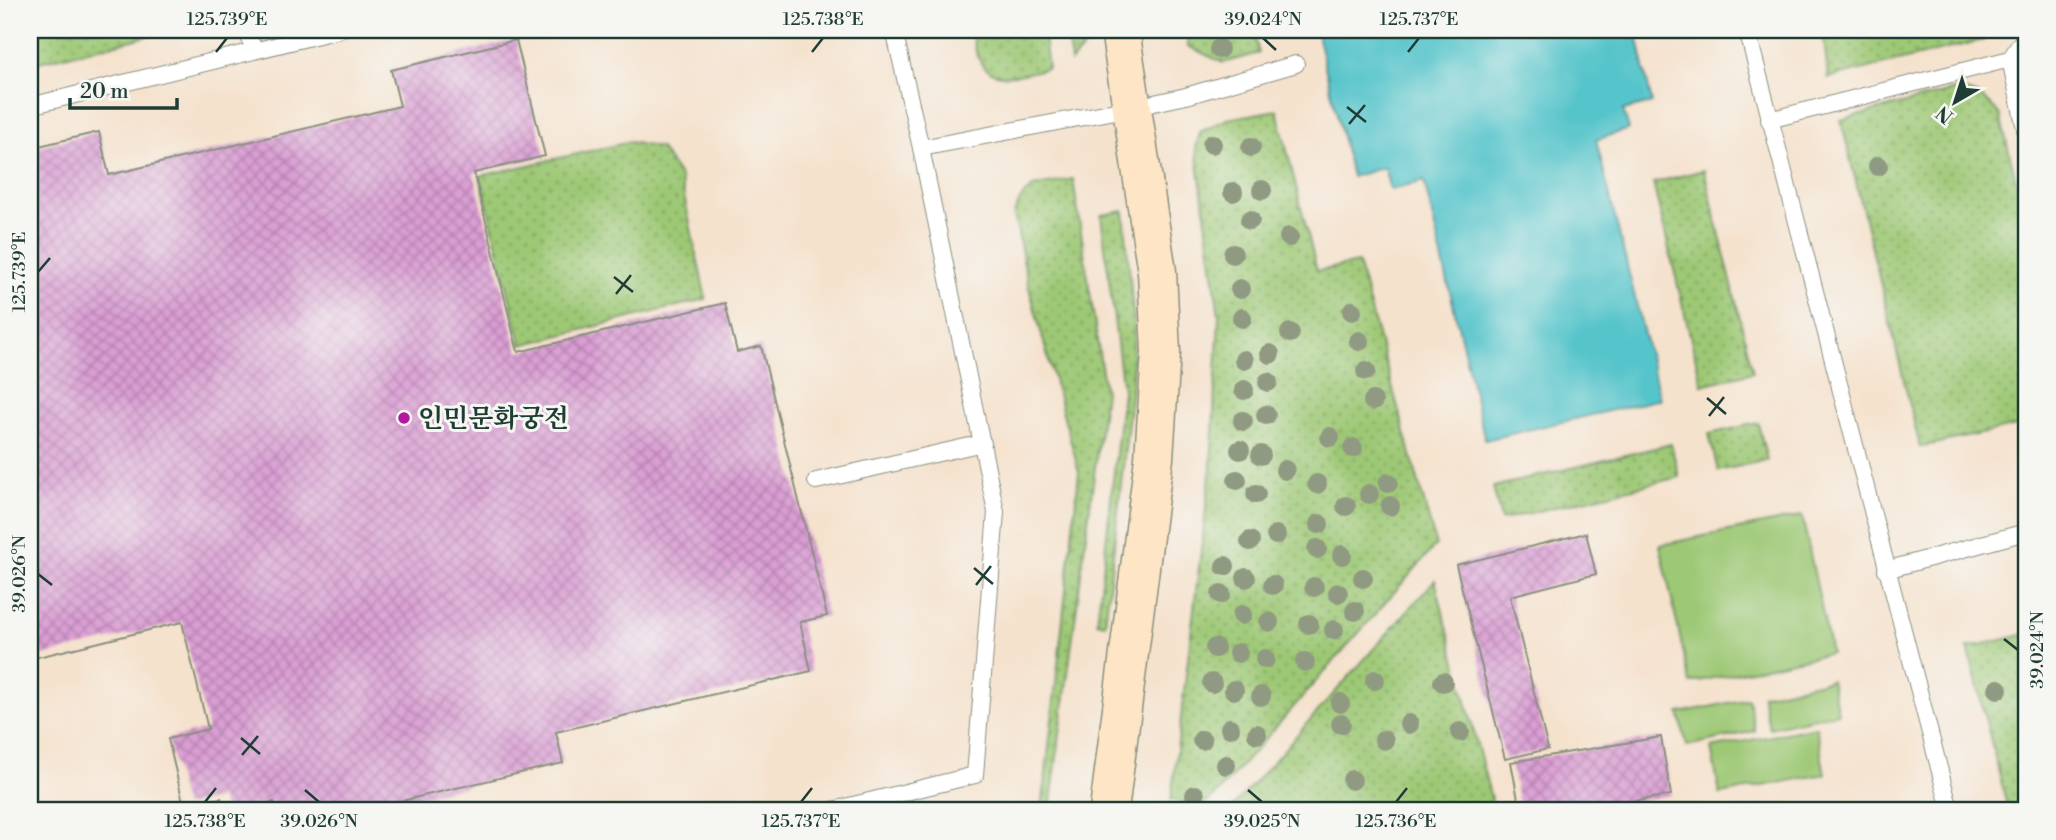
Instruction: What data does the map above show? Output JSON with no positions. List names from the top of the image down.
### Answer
{
  "places": ["인민문화궁전"],
  "scale_bar": "20 m",
  "north": "bottom left",
  "coordinates": [
    "125.739°E",
    "125.738°E",
    "39.024°N",
    "125.737°E",
    "39.026°N",
    "39.025°N",
    "125.736°E"
  ]
}
